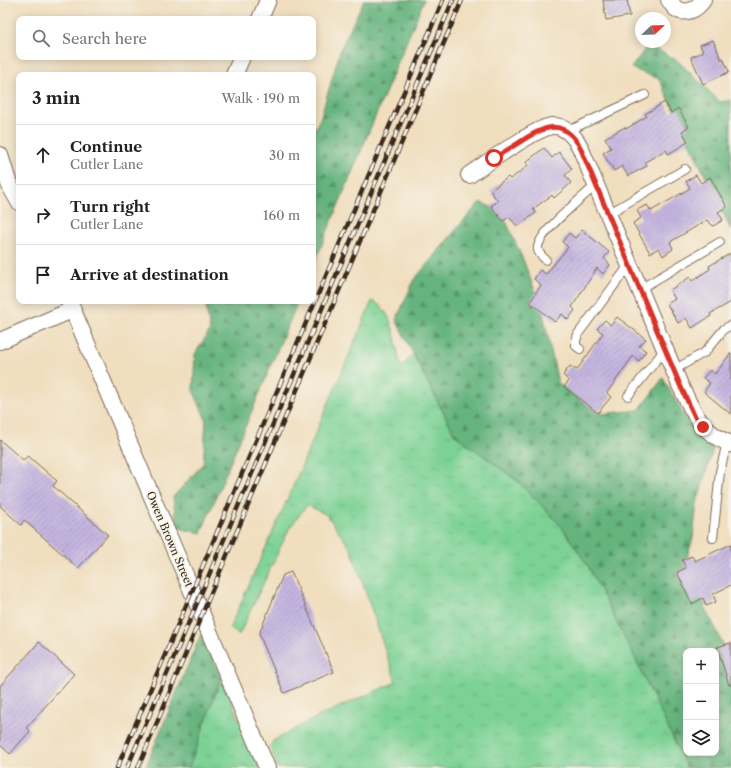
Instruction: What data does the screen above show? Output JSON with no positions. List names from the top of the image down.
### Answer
{
  "streets": {
    "street": ["Owen Brown Street"]
  },
  "north": "top right",
  "page": {
    "search": "Search here",
    "heading": ["3 min", "Walk · 190 m"],
    "list": [
      ["Continue", "Cutler Lane", "30 m"],
      ["Turn right", "Cutler Lane", "160 m"],
      "Arrive at destination"
    ],
    "map_buttons": ["+", "−"]
  }
}
